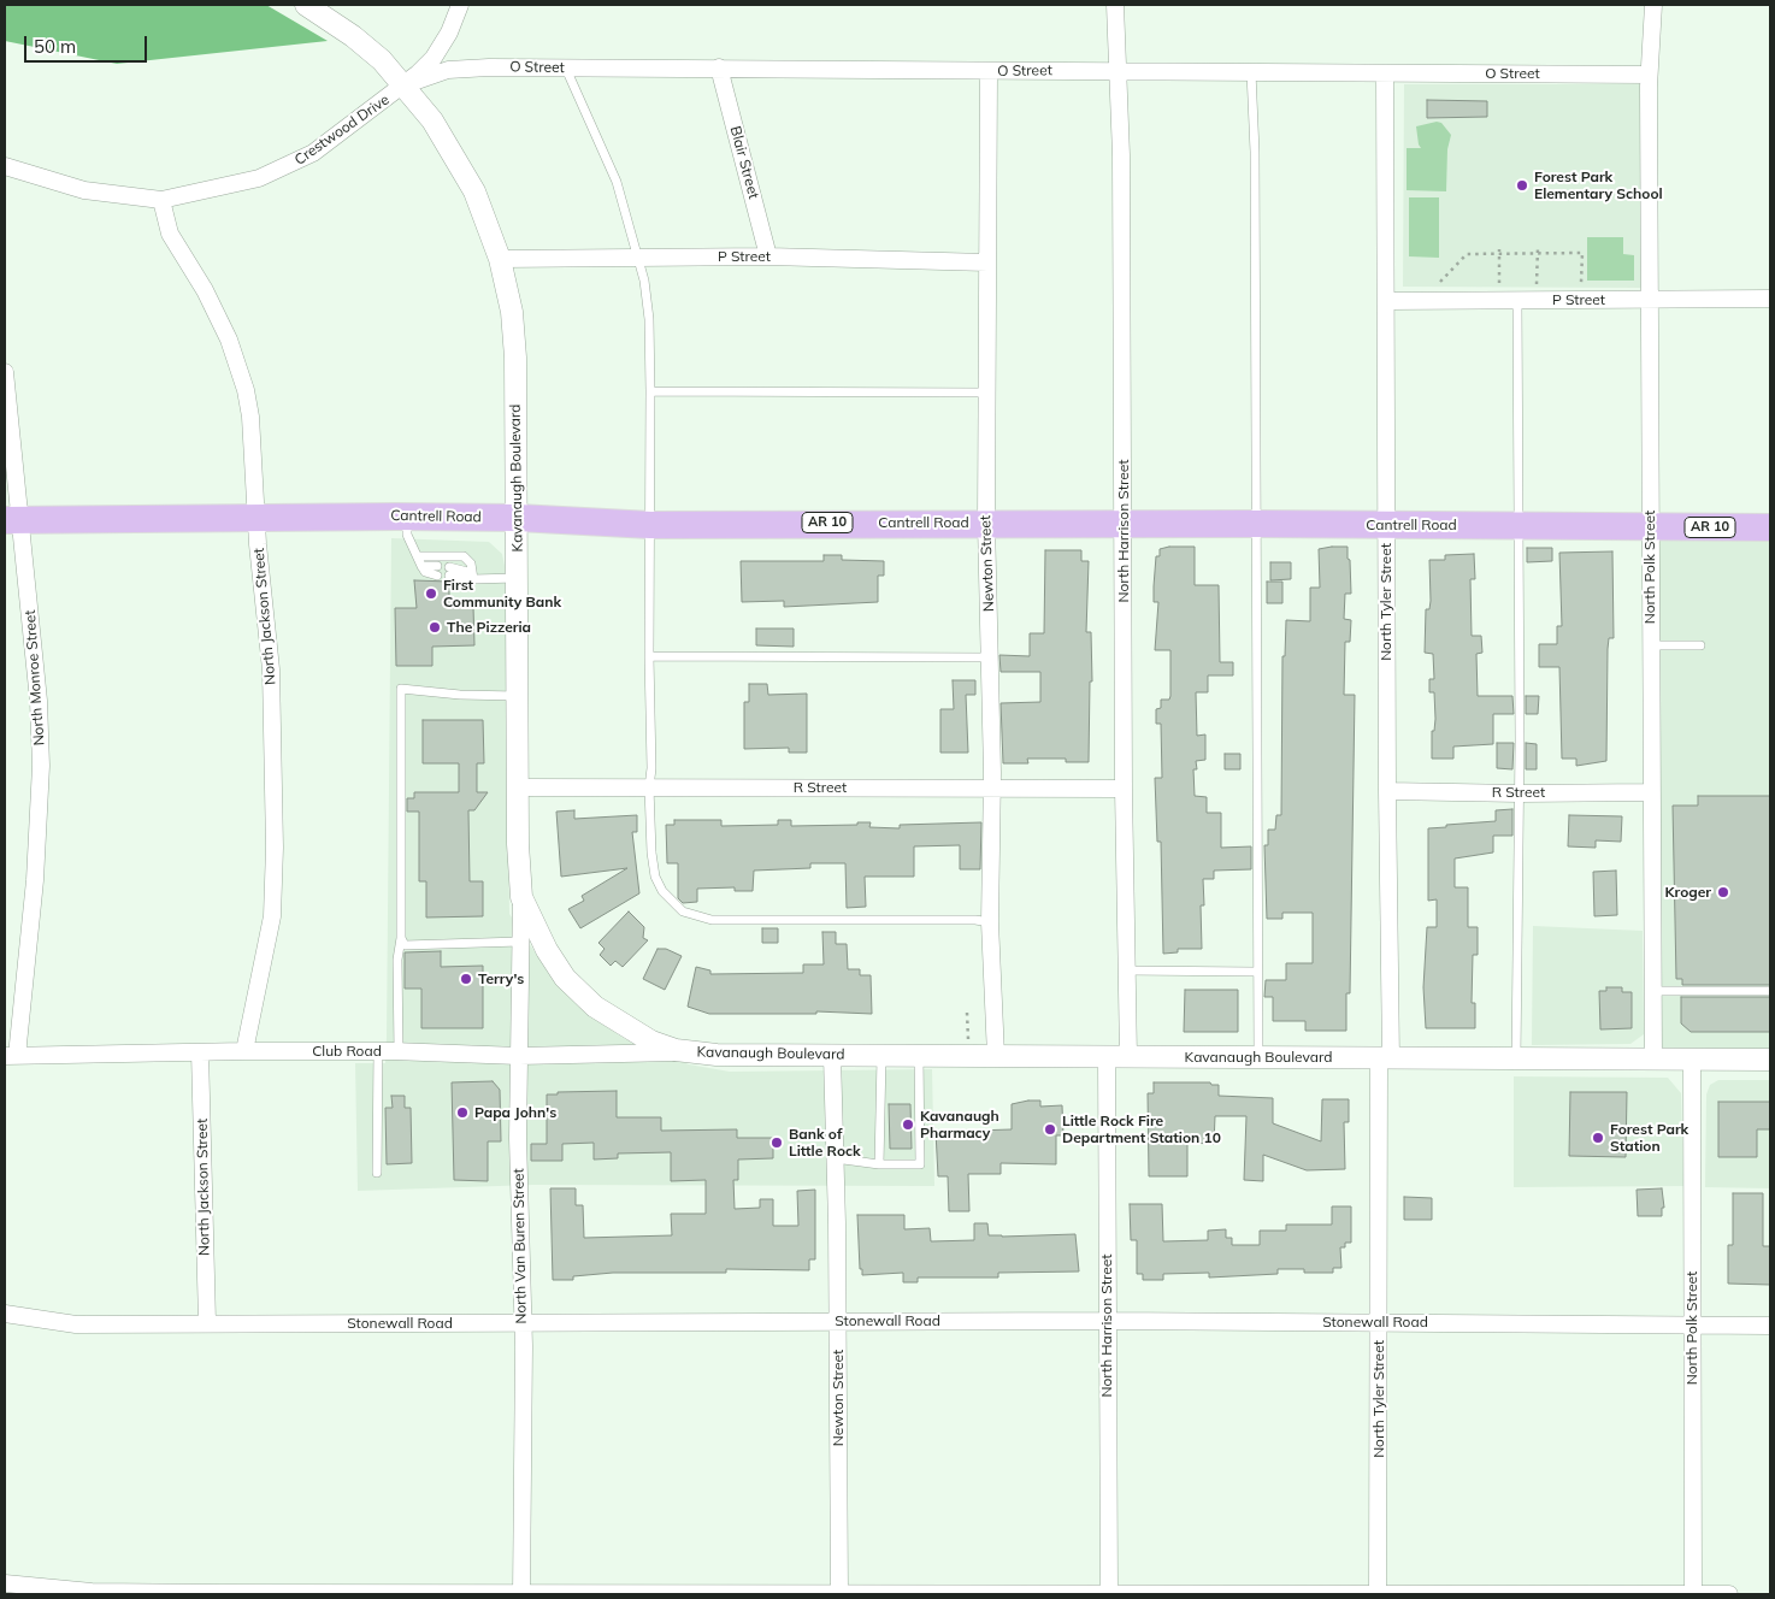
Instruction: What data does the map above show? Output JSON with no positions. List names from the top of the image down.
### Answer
{
  "streets": {
    "main road": ["Cantrell Road", "AR 10"],
    "street": [
      "O Street",
      "Crestwood Drive",
      "Blair Street",
      "P Street",
      "Kavanaugh Boulevard",
      "North Harrison Street",
      "Newton Street",
      "North Polk Street",
      "North Tyler Street",
      "North Jackson Street",
      "North Monroe Street",
      "R Street",
      "Club Road",
      "North Van Buren Street",
      "Stonewall Road"
    ]
  },
  "crossings": [
    ["O Street", "Crestwood Drive"],
    ["O Street", "Blair Street"],
    ["O Street", "Kavanaugh Boulevard"],
    ["O Street", "North Harrison Street"],
    ["O Street", "Newton Street"],
    ["O Street", "North Polk Street"],
    ["O Street", "North Tyler Street"],
    ["Crestwood Drive", "Kavanaugh Boulevard"],
    ["Crestwood Drive", "North Jackson Street"],
    ["Blair Street", "P Street"],
    ["P Street", "Kavanaugh Boulevard"],
    ["P Street", "Newton Street"],
    ["P Street", "North Polk Street"],
    ["P Street", "North Tyler Street"],
    ["Kavanaugh Boulevard", "Cantrell Road"],
    ["Kavanaugh Boulevard", "North Harrison Street"],
    ["Kavanaugh Boulevard", "Newton Street"],
    ["Kavanaugh Boulevard", "North Polk Street"],
    ["Kavanaugh Boulevard", "North Tyler Street"],
    ["Kavanaugh Boulevard", "R Street"],
    ["Kavanaugh Boulevard", "Club Road"],
    ["Kavanaugh Boulevard", "North Van Buren Street"],
    ["Cantrell Road", "North Harrison Street"],
    ["Cantrell Road", "Newton Street"],
    ["Cantrell Road", "North Polk Street"],
    ["Cantrell Road", "North Tyler Street"],
    ["Cantrell Road", "North Jackson Street"],
    ["Cantrell Road", "North Monroe Street"],
    ["North Harrison Street", "R Street"],
    ["North Harrison Street", "Stonewall Road"],
    ["Newton Street", "R Street"],
    ["Newton Street", "Stonewall Road"],
    ["North Polk Street", "R Street"],
    ["North Polk Street", "Stonewall Road"],
    ["North Tyler Street", "R Street"],
    ["North Tyler Street", "Stonewall Road"],
    ["North Jackson Street", "Club Road"],
    ["North Jackson Street", "Stonewall Road"],
    ["North Monroe Street", "Club Road"],
    ["Club Road", "North Van Buren Street"],
    ["North Van Buren Street", "Stonewall Road"]
  ],
  "places": [
    "Forest Park Elementary School",
    "First Community Bank",
    "The Pizzeria",
    "Kroger",
    "Terry's",
    "Papa John's",
    "Kavanaugh Pharmacy",
    "Little Rock Fire Department Station 10",
    "Forest Park Station",
    "Bank of Little Rock"
  ],
  "scale_bar": "50 m"
}
